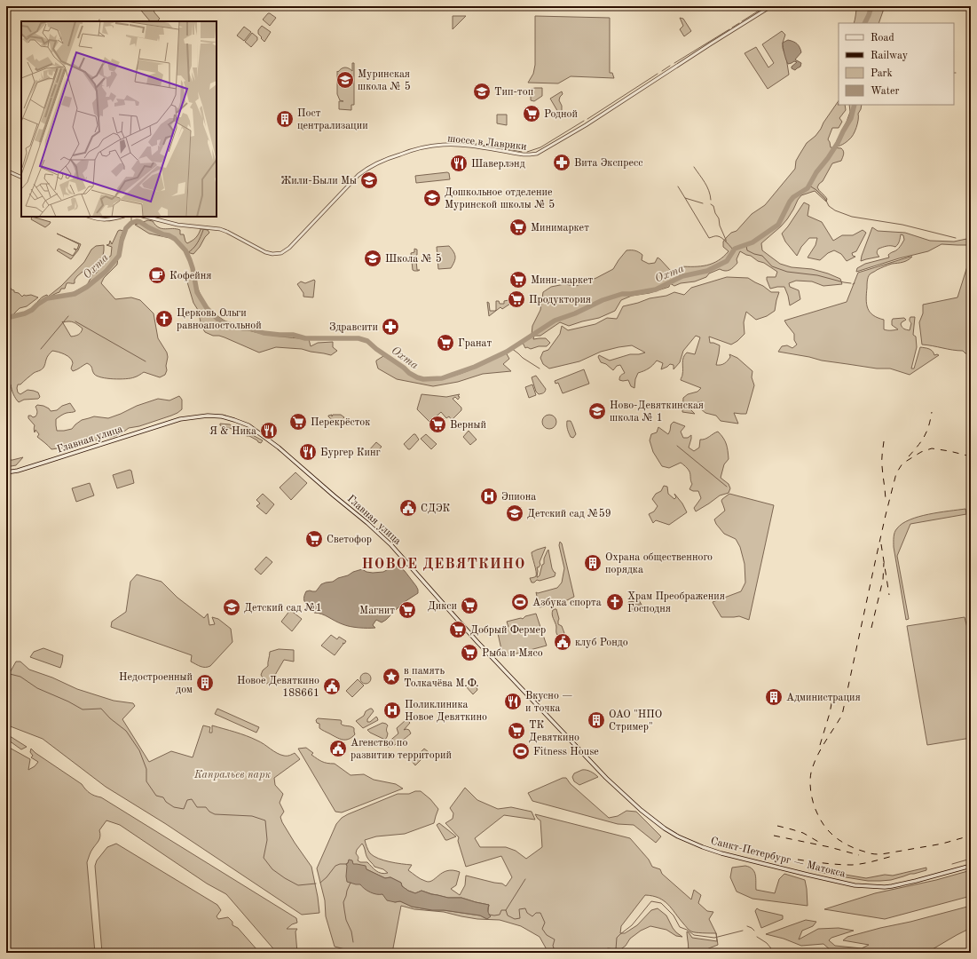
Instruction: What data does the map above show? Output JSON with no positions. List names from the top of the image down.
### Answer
{
  "streets": {
    "main road": ["Главная улица", "Санкт-Петербург — Матокса"],
    "street": ["шоссе в Лаврики"]
  },
  "crossings": [
    ["Главная улица", "Санкт-Петербург — Матокса"]
  ],
  "districts": ["НОВОЕ ДЕВЯТКИНО"],
  "water": ["Охта"],
  "parks": ["Капральев парк"],
  "places": {
    "school or university": [
      "Муринская школа № 5",
      "Тип-топ",
      "Жили-Были Мы",
      "Дошкольное отделение Муринской школы № 5",
      "Школа № 5",
      "Ново-Девяткинская школа № 1",
      "Детский сад №59",
      "Детский сад №1"
    ],
    "supermarket": [
      "Родной",
      "Минимаркет",
      "Мини-маркет",
      "Продуктория",
      "Гранат",
      "Перекрёсток",
      "Верный",
      "Светофор",
      "Дикси",
      "Магнит",
      "Добрый Фермер",
      "Рыба и Мясо",
      "ТК Девяткино"
    ],
    "building": [
      "Пост централизации",
      "Охрана общественного порядка",
      "Недостроенный дом",
      "Администрация",
      "ОАО \"НПО Стример\""
    ],
    "pharmacy": ["Вита Экспресс", "Здравсити"],
    "restaurant": [
      "Шаверлэнд",
      "Я & Ника",
      "Бургер Кинг",
      "Вкусно — и точка"
    ],
    "cafe": ["Кофейня"],
    "church": ["Церковь Ольги равноапостольной", "Храм Преображения Господня"],
    "hospital": ["Эпиона", "Поликлиника Новое Девяткино"],
    "public building": [
      "СДЭК",
      "клуб Рондо",
      "Новое Девяткино 188661",
      "Агенство по развитию территорий"
    ],
    "sports": ["Азбука спорта", "Fitness House"],
    "place": ["в память Толкачёва М.Ф."]
  },
  "legend": [
    "Road",
    "Railway",
    "Park",
    "Water"
  ]
}
